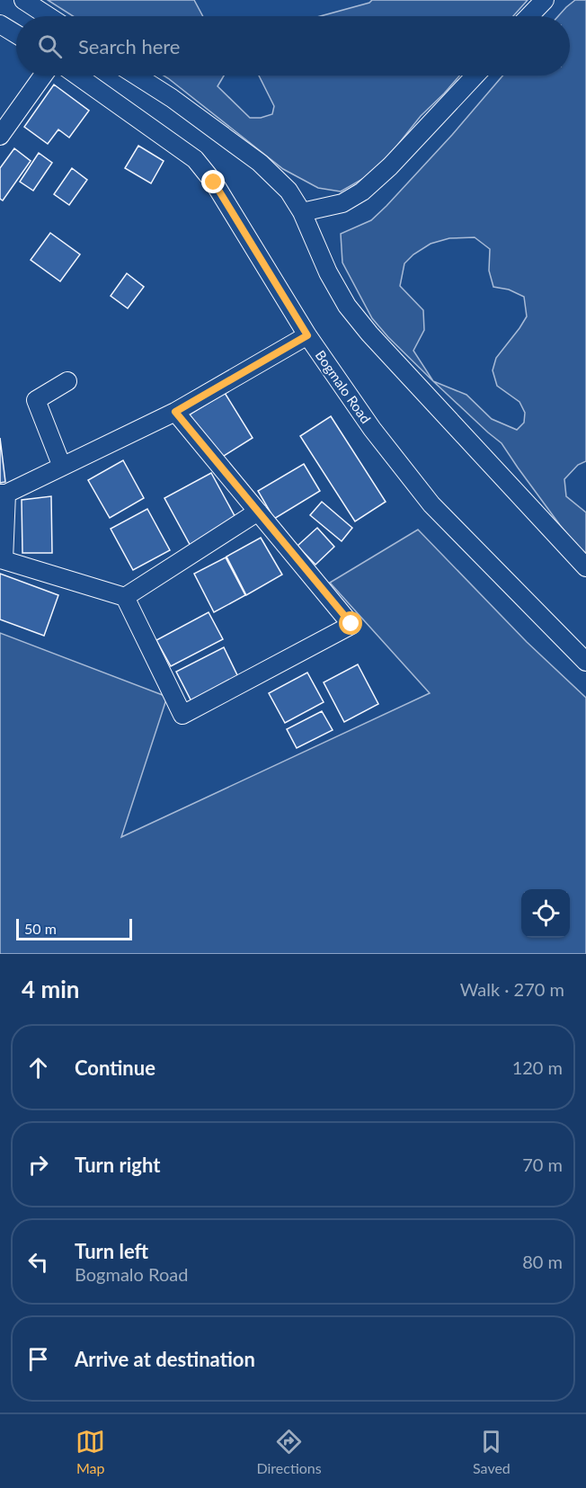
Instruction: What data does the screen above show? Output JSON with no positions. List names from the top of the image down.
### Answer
{
  "streets": {
    "street": ["Bogmalo Road"]
  },
  "scale_bar": "50 m",
  "page": {
    "search": "Search here",
    "scale": "50 m",
    "heading": ["4 min", "Walk · 270 m"],
    "list": [
      ["Continue", "120 m"],
      ["Turn right", "70 m"],
      ["Turn left", "Bogmalo Road", "80 m"],
      "Arrive at destination"
    ],
    "nav": ["Map", "Directions", "Saved"]
  }
}
